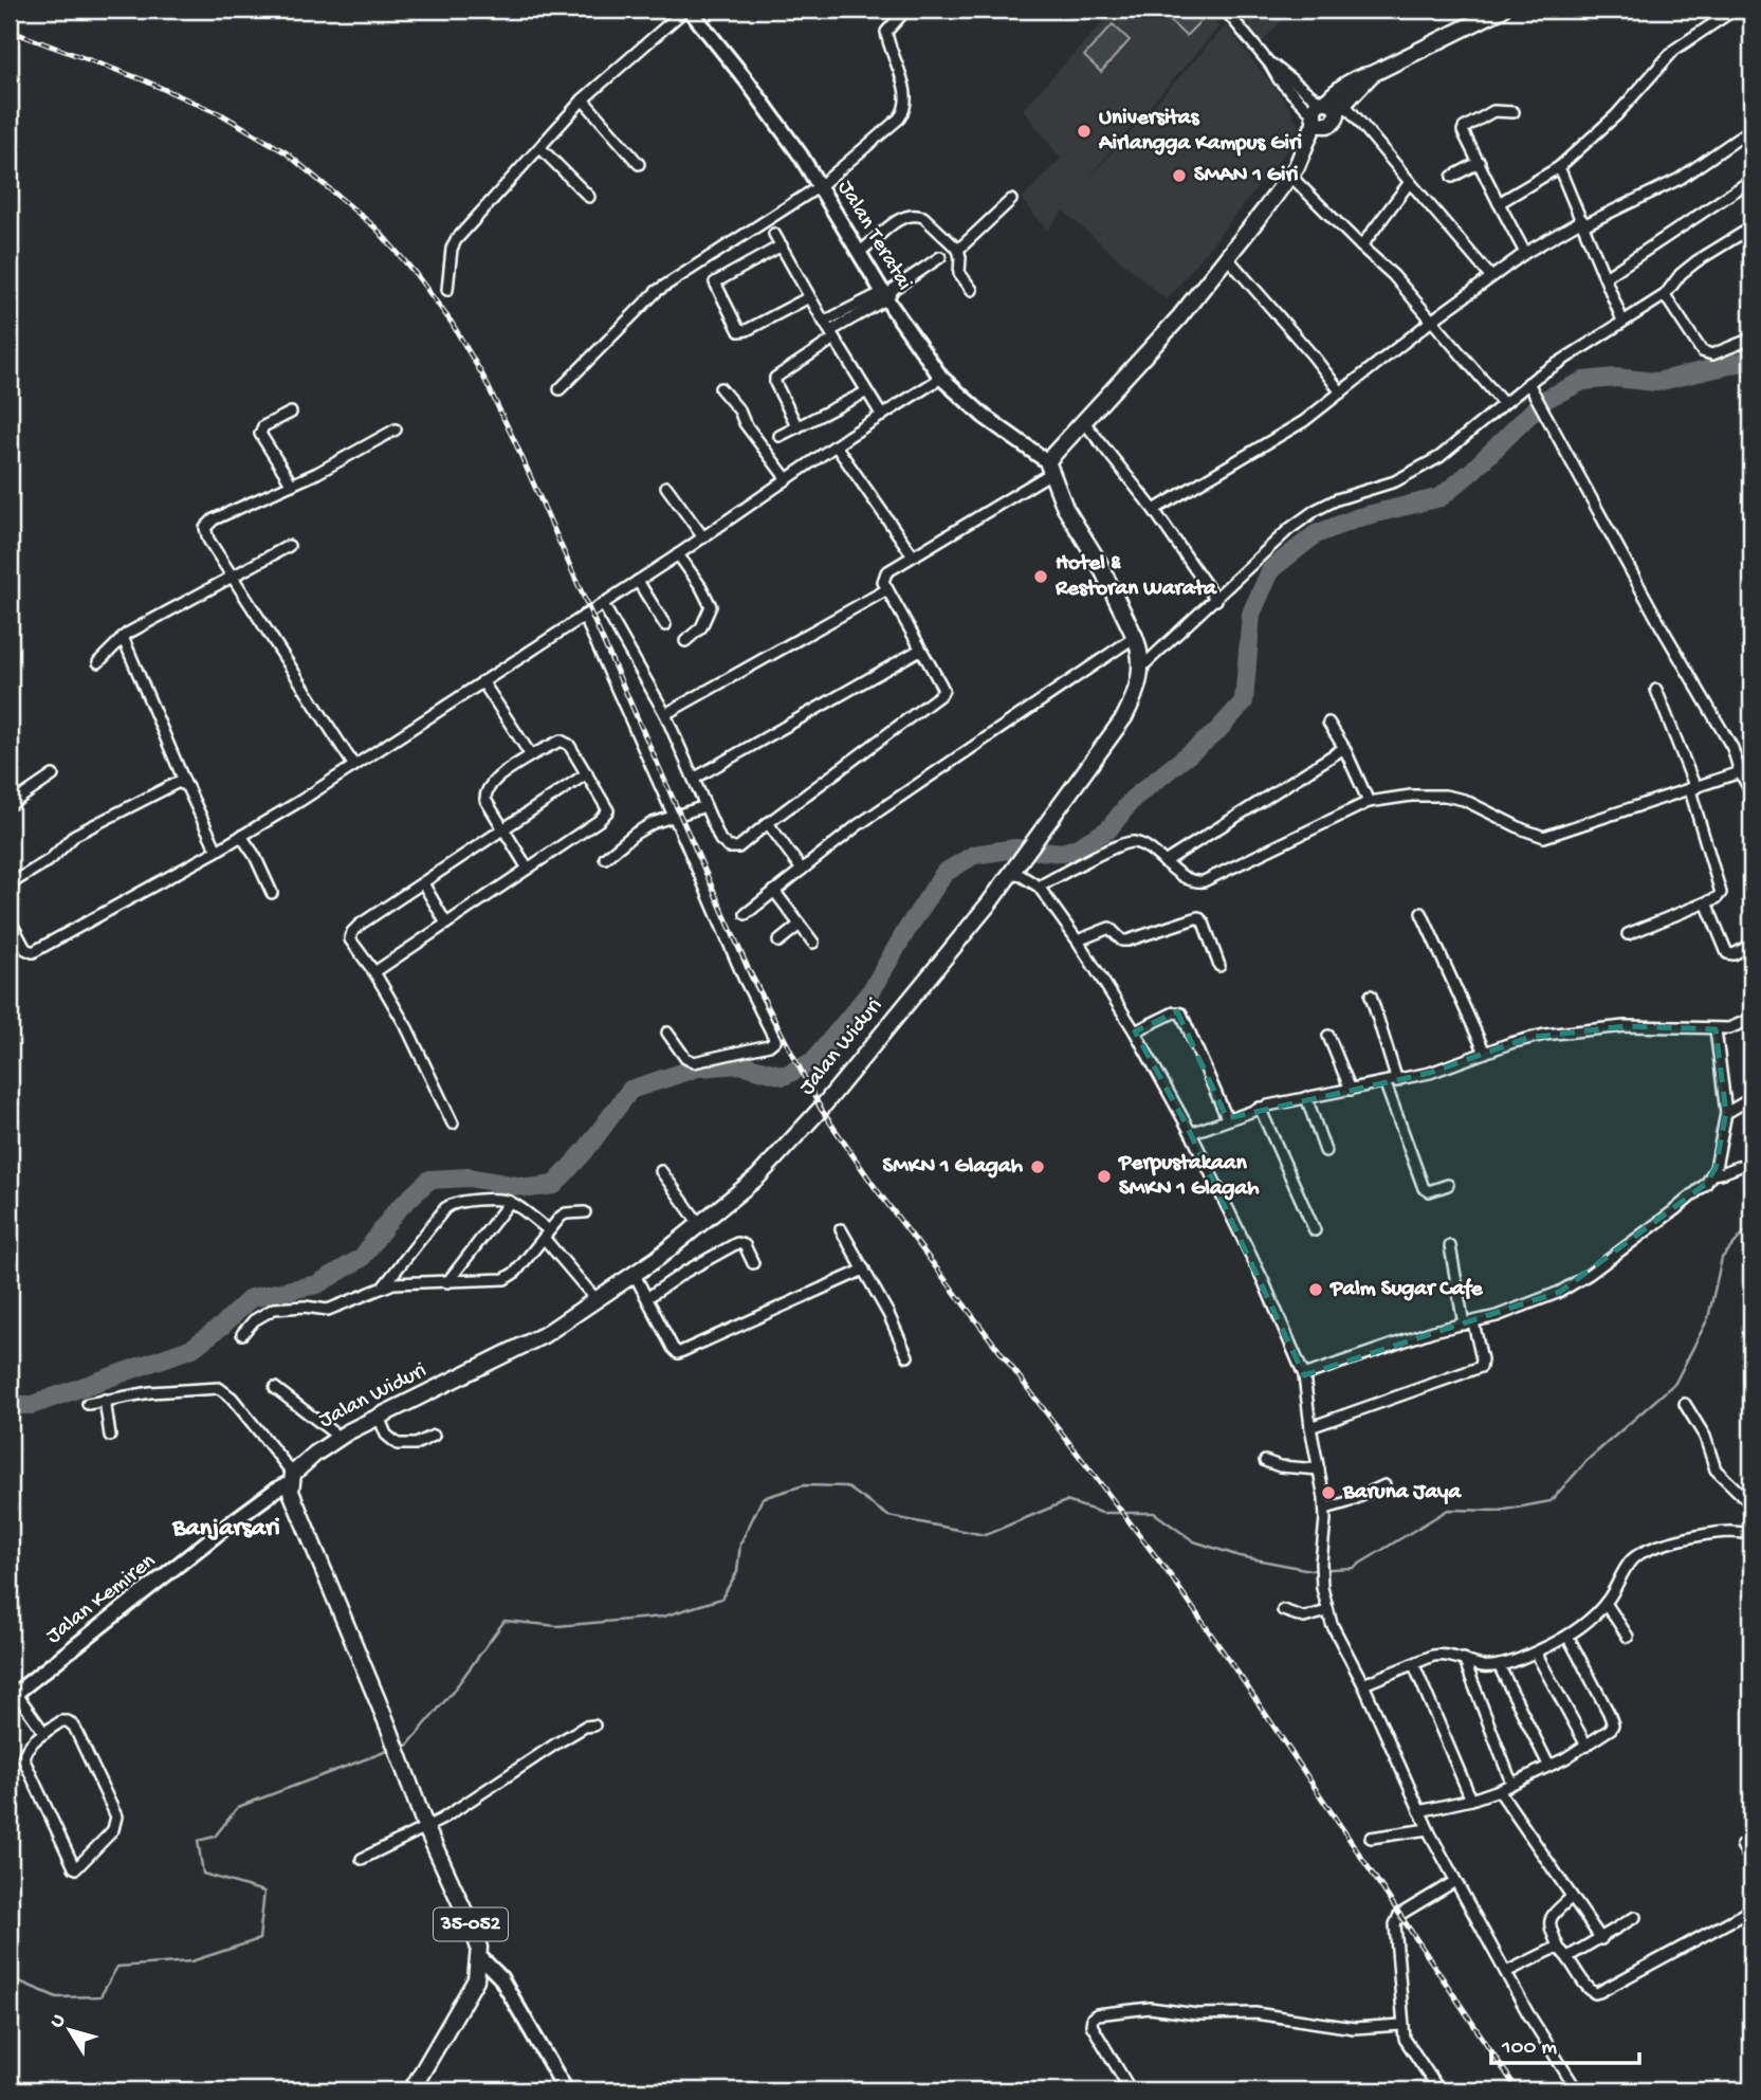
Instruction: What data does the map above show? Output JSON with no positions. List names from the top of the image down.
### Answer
{
  "streets": {
    "main road": ["Jalan Widuri", "35-052"],
    "street": ["Jalan Teratai", "Jalan Kemiren"]
  },
  "crossings": [
    ["Jalan Teratai", "Jalan Widuri"],
    ["Jalan Widuri", "Jalan Kemiren"],
    ["Jalan Widuri", "35-052"],
    ["Jalan Kemiren", "35-052"]
  ],
  "districts": ["Banjarsari"],
  "places": [
    "Universitas Airlangga Kampus Giri",
    "SMAN 1 Giri",
    "Hotel & Restoran Warata",
    "SMKN 1 Glagah",
    "Perpustakaan SMKN 1 Glagah",
    "Palm Sugar Cafe",
    "Baruna Jaya"
  ],
  "scale_bar": "100 m",
  "north": "top left"
}
